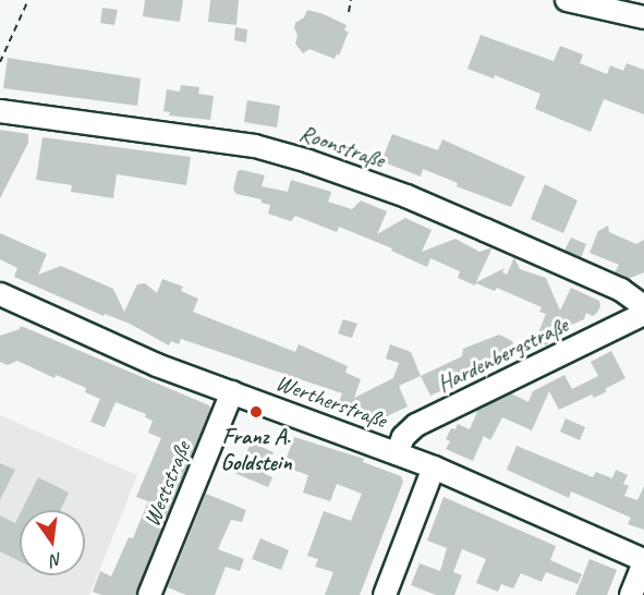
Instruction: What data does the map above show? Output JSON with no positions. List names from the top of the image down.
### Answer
{
  "streets": {
    "street": [
      "Roonstraße",
      "Hardenbergstraße",
      "Wertherstraße",
      "Weststraße"
    ]
  },
  "crossings": [
    ["Hardenbergstraße", "Wertherstraße"],
    ["Wertherstraße", "Weststraße"]
  ],
  "places": ["Franz A. Goldstein"],
  "north": "bottom"
}
